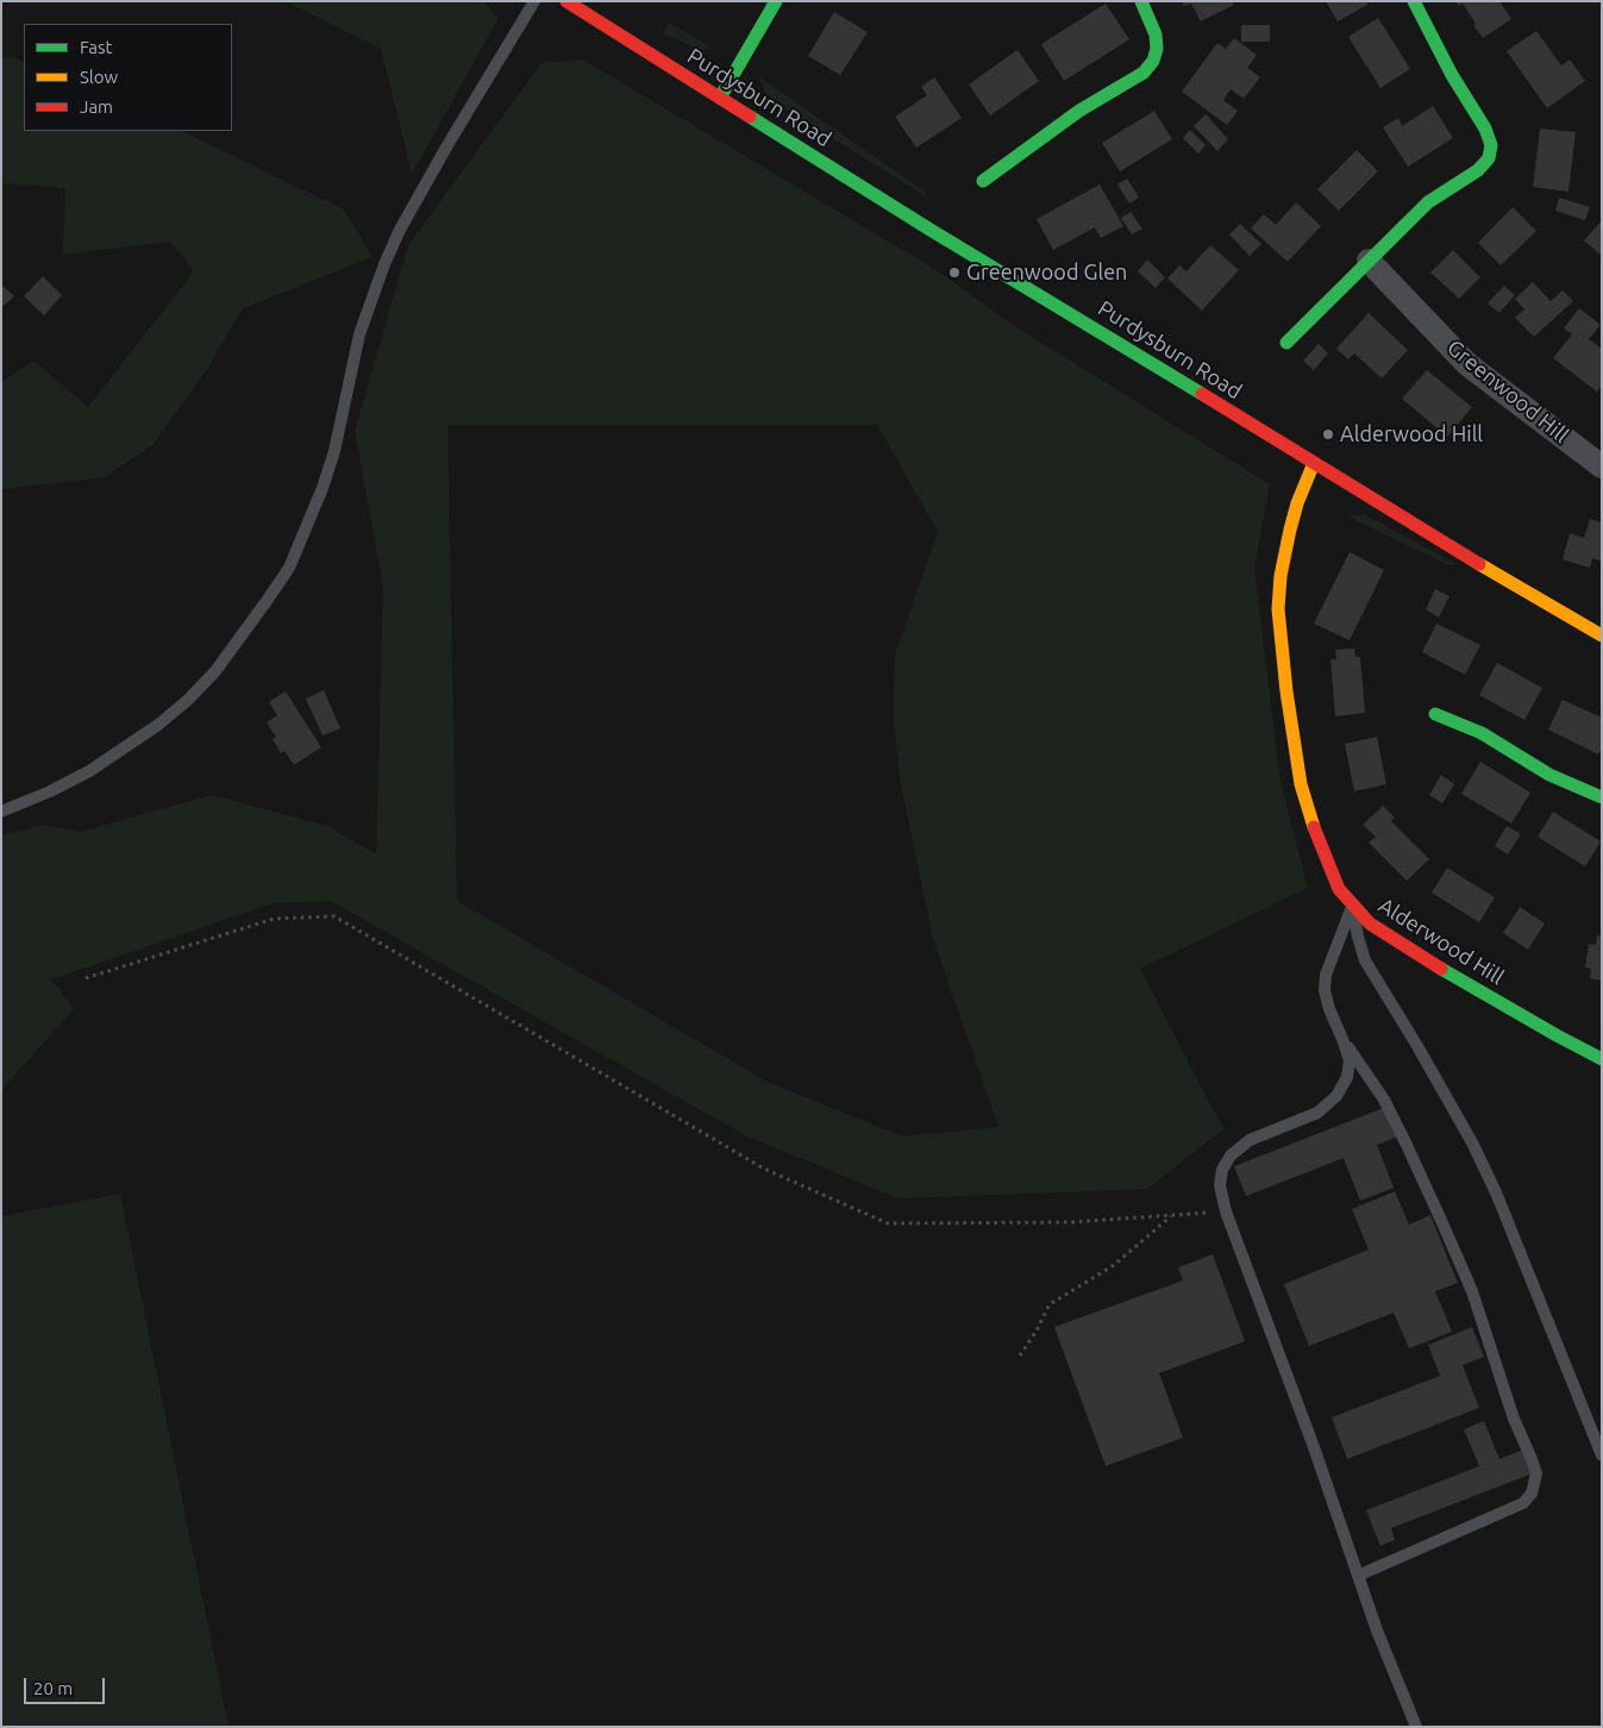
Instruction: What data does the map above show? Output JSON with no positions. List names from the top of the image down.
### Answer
{
  "streets": {
    "street": ["Purdysburn Road", "Greenwood Hill", "Alderwood Hill"]
  },
  "crossings": [
    ["Purdysburn Road", "Alderwood Hill"]
  ],
  "places": ["Greenwood Glen", "Alderwood Hill"],
  "legend": ["Fast", "Slow", "Jam"],
  "scale_bar": "20 m"
}
